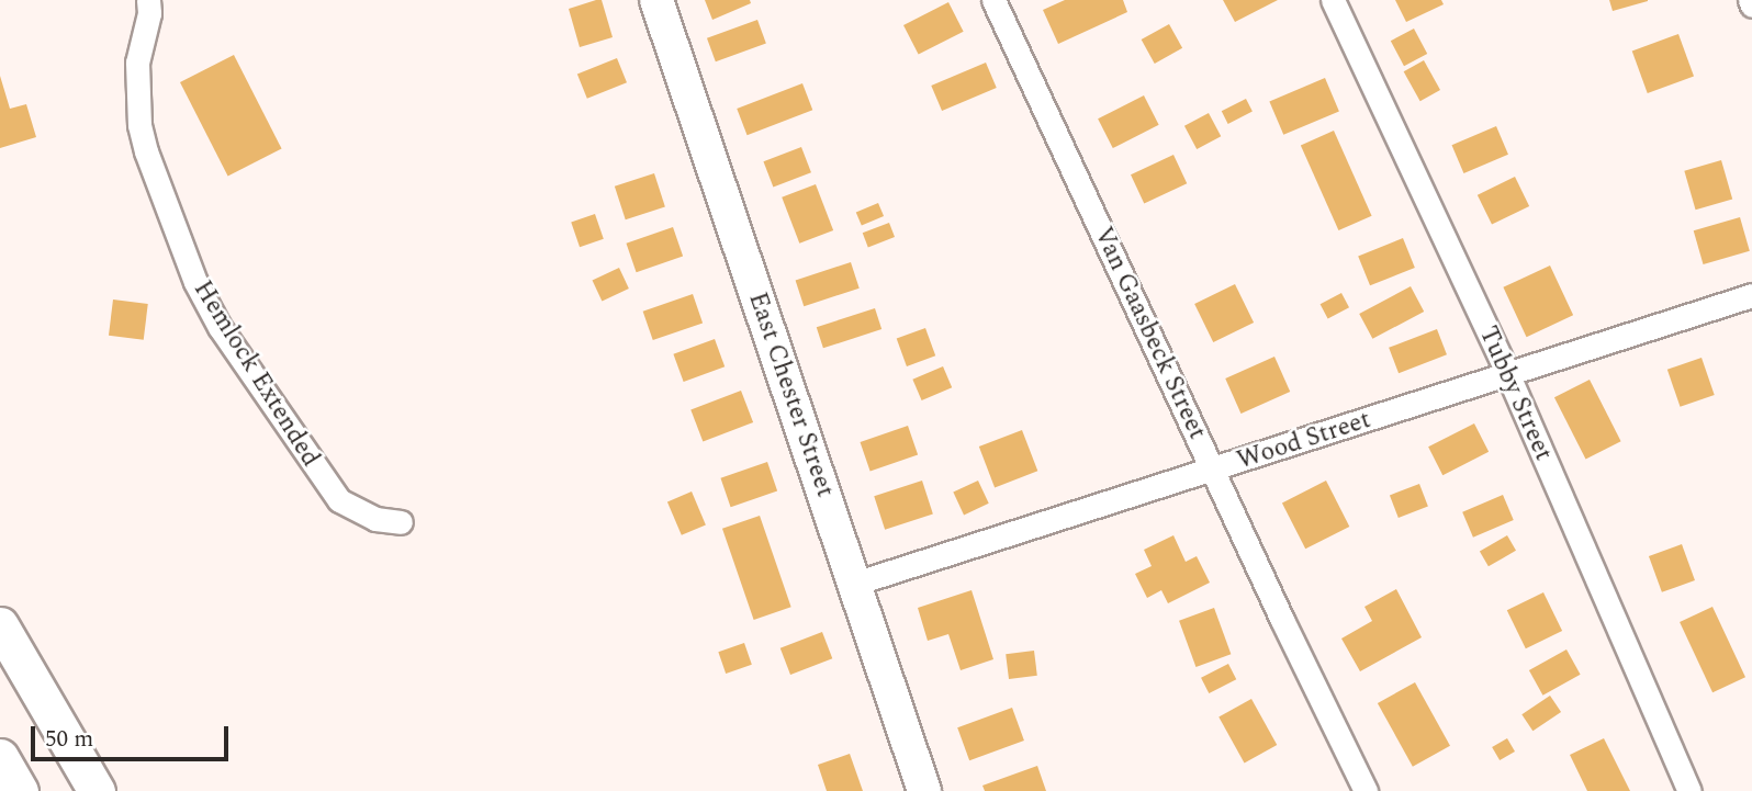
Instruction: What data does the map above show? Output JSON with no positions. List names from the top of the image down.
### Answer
{
  "streets": {
    "main road": ["East Chester Street"],
    "street": [
      "Van Gaasbeck Street",
      "Hemlock Extended",
      "Tubby Street",
      "Wood Street"
    ]
  },
  "crossings": [
    ["Van Gaasbeck Street", "Wood Street"],
    ["Tubby Street", "Wood Street"],
    ["East Chester Street", "Wood Street"]
  ],
  "scale_bar": "50 m"
}
